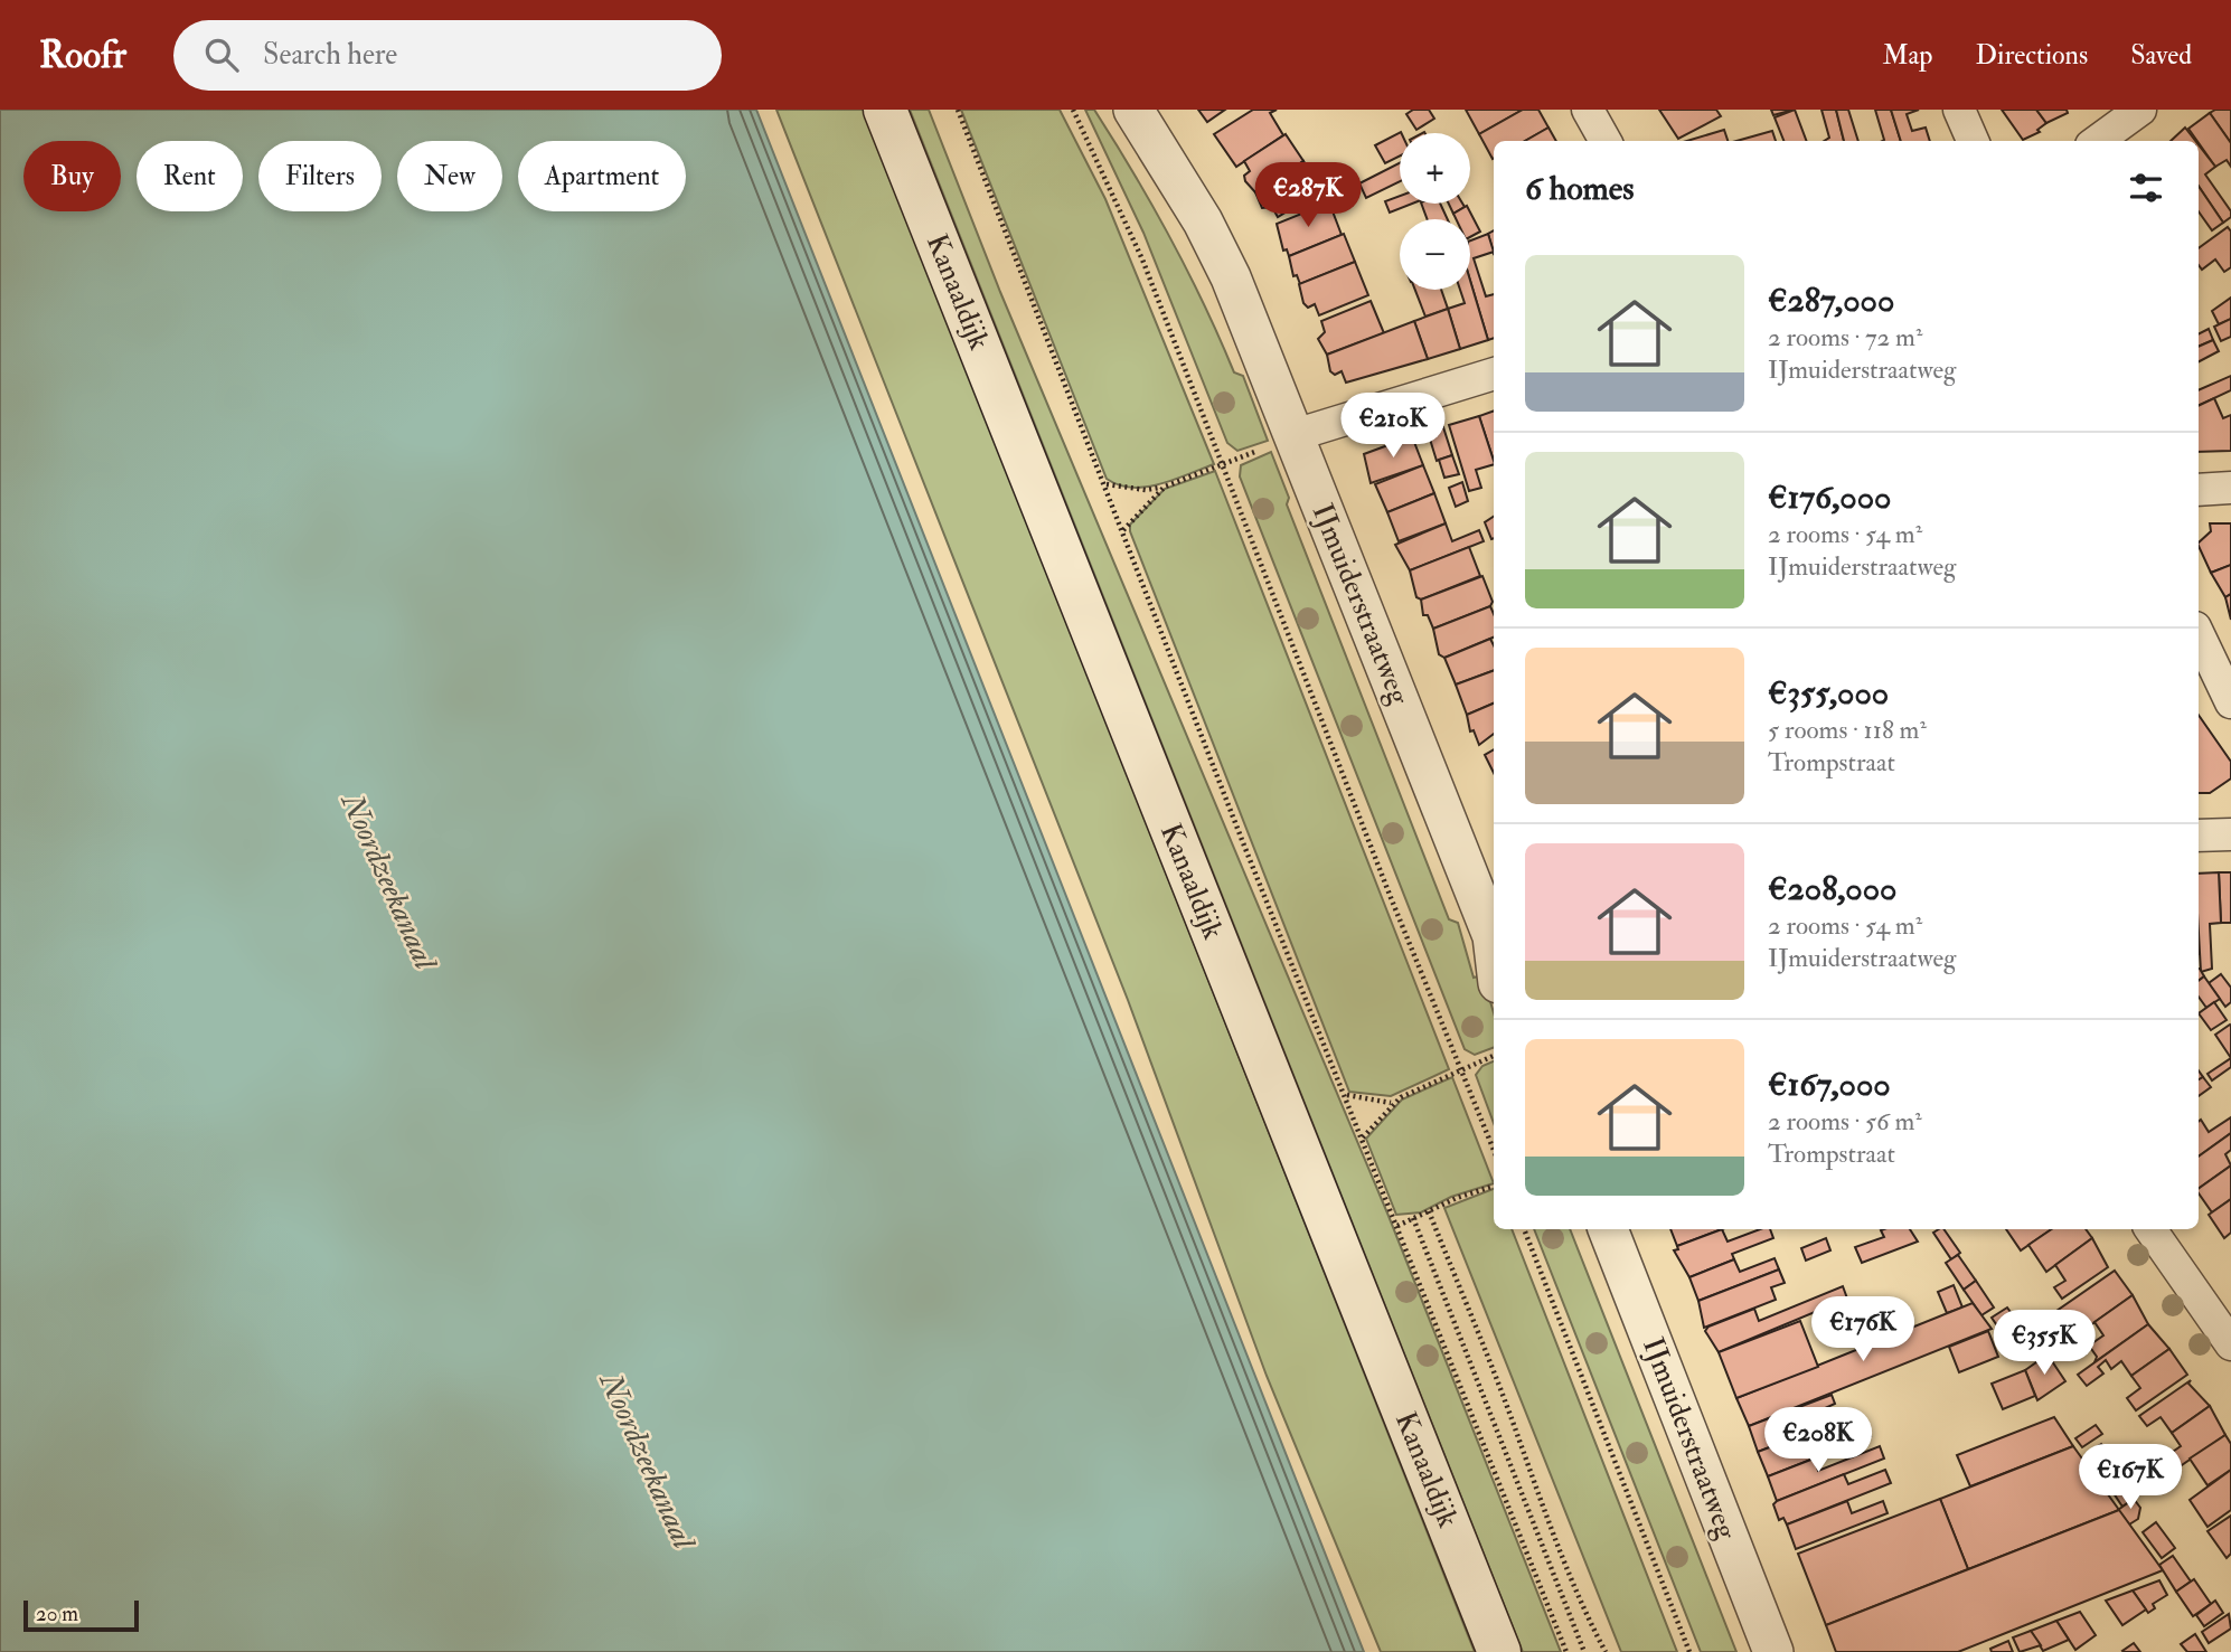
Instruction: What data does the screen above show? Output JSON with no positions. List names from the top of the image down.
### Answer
{
  "streets": {
    "main road": ["Kanaaldijk"],
    "street": ["IJmuiderstraatweg"]
  },
  "water": ["Noordzeekanaal"],
  "scale_bar": "20 m",
  "page": {
    "header": "Roofr",
    "search": "Search here",
    "nav": ["Map", "Directions", "Saved"],
    "map_buttons": ["+", "−"],
    "chip": [
      "Buy",
      "Rent",
      "Filters",
      "New",
      "Apartment"
    ],
    "heading": "6 homes",
    "price": [
      "€287K",
      "€210K",
      "€176K",
      "€355K",
      "€208K",
      "€167K"
    ],
    "list": [
      {
        "name": "€287,000",
        "note": "2 rooms · 72 m² · IJmuiderstraatweg"
      },
      {
        "name": "€176,000",
        "note": "2 rooms · 54 m² · IJmuiderstraatweg"
      },
      {
        "name": "€355,000",
        "note": "5 rooms · 118 m² · Trompstraat"
      },
      {
        "name": "€208,000",
        "note": "2 rooms · 54 m² · IJmuiderstraatweg"
      },
      {
        "name": "€167,000",
        "note": "2 rooms · 56 m² · Trompstraat"
      }
    ],
    "scale": "20 m"
  }
}
